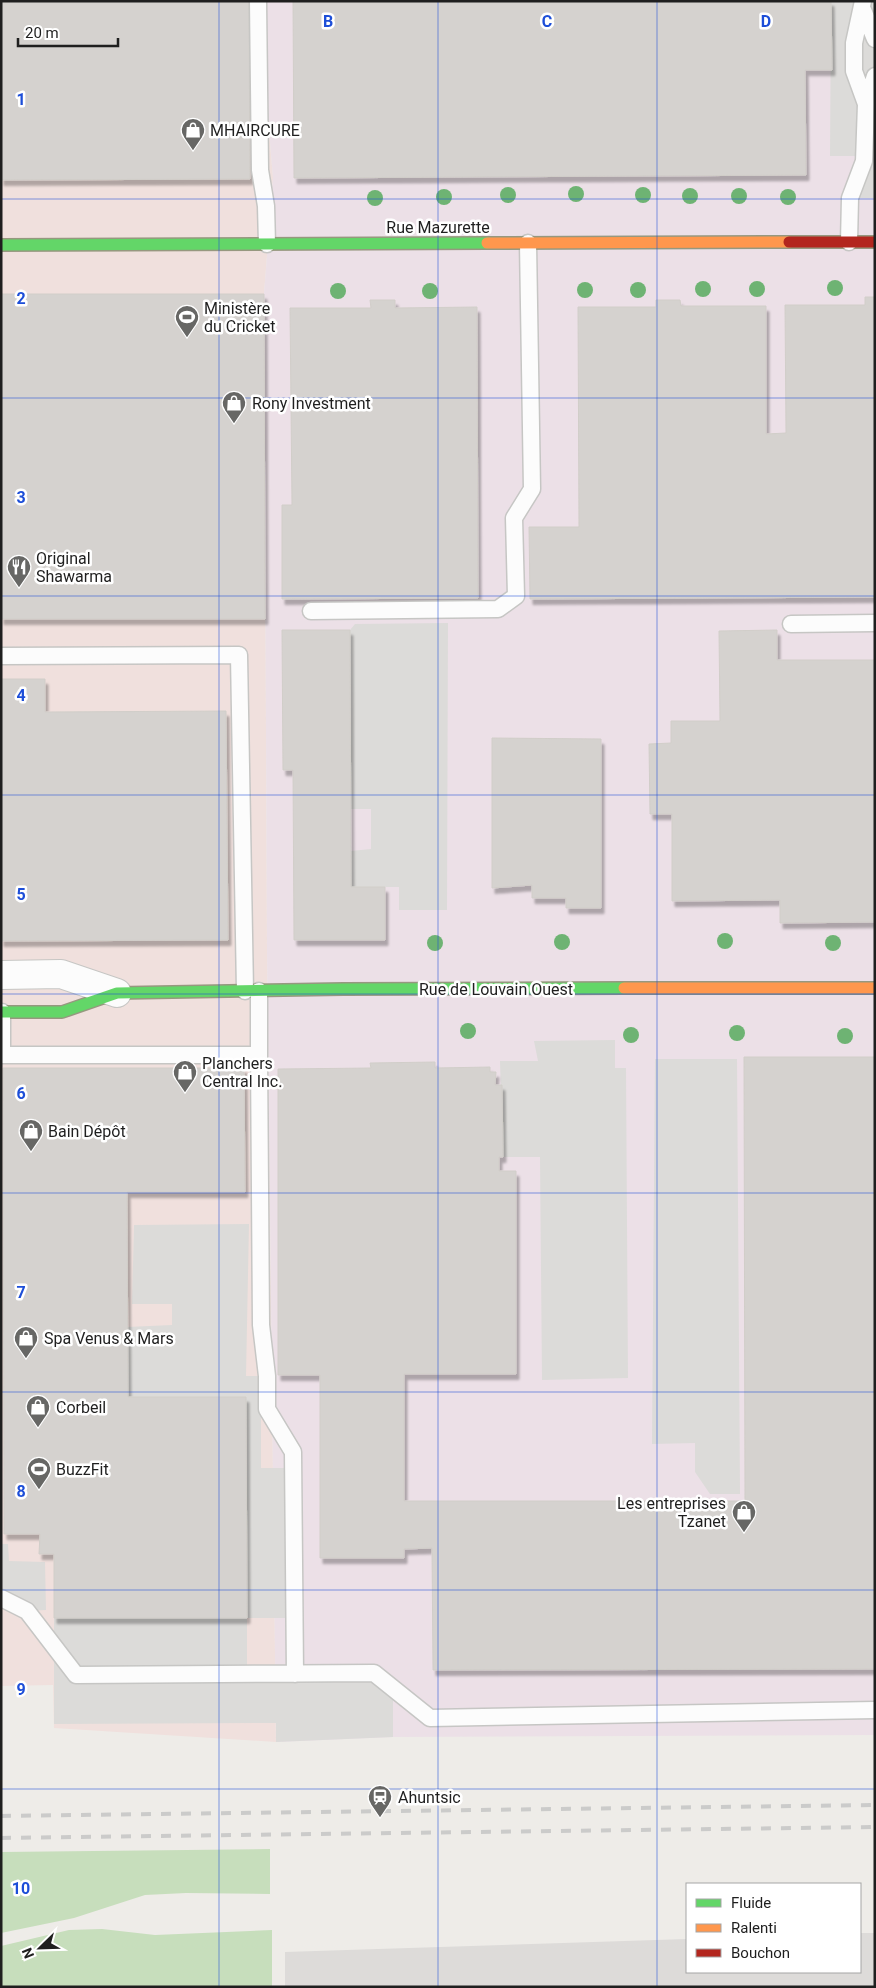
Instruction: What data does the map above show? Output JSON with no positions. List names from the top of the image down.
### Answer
{
  "streets": {
    "street": ["Rue Mazurette", "Rue de Louvain Ouest"]
  },
  "places": {
    "shop": [
      "MHAIRCURE",
      "Rony Investment",
      "Planchers Central Inc.",
      "Bain Dépôt",
      "Spa Venus & Mars",
      "Corbeil",
      "Les entreprises Tzanet"
    ],
    "sports": ["Ministère du Cricket", "BuzzFit"],
    "restaurant": ["Original Shawarma"],
    "station": ["Ahuntsic"]
  },
  "legend": ["Fluide", "Ralenti", "Bouchon"],
  "scale_bar": "20 m",
  "north": "bottom left",
  "grid": {
    "columns": ["B", "C", "D"],
    "rows": [
      "1",
      "2",
      "3",
      "4",
      "5",
      "6",
      "7",
      "8",
      "9",
      "10"
    ]
  }
}
